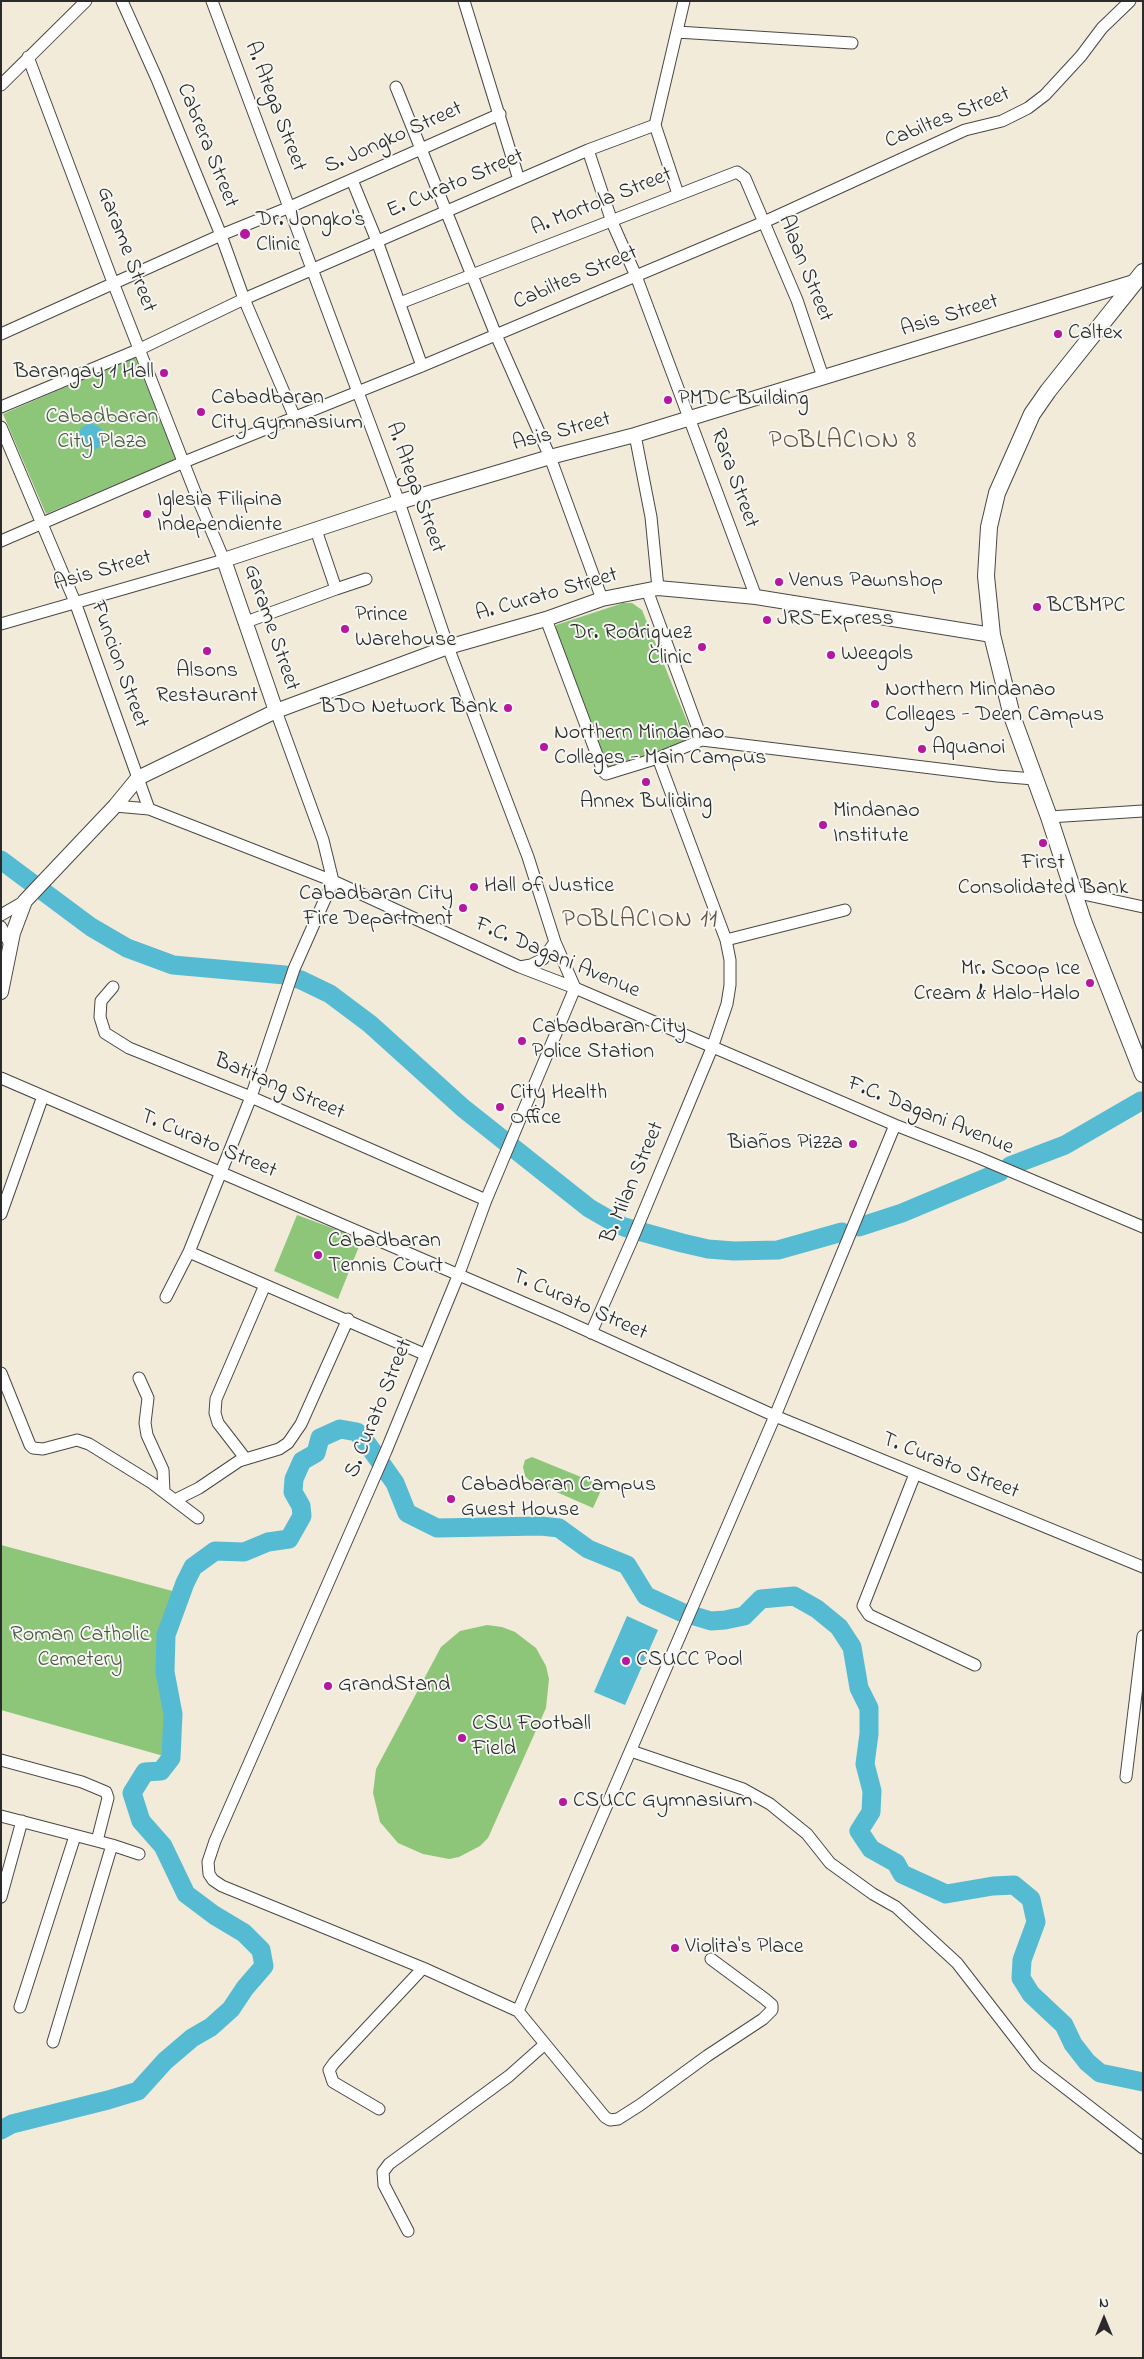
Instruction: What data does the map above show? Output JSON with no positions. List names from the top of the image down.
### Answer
{
  "streets": {
    "main road": ["Garame Street", "Asis Street", "A. Curato Street"],
    "street": [
      "A. Atega Street",
      "Cabiltes Street",
      "S. Jongko Street",
      "Cabrera Street",
      "E. Curato Street",
      "A. Mortola Street",
      "Alaan Street",
      "Rara Street",
      "Funcion Street",
      "F.C. Dagani Avenue",
      "Batitang Street",
      "T. Curato Street",
      "B. Milan Street",
      "S. Curato Street"
    ]
  },
  "crossings": [
    ["A. Atega Street", "Cabiltes Street"],
    ["A. Atega Street", "S. Jongko Street"],
    ["A. Atega Street", "E. Curato Street"],
    ["A. Atega Street", "Asis Street"],
    ["A. Atega Street", "A. Curato Street"],
    ["A. Atega Street", "F.C. Dagani Avenue"],
    ["A. Atega Street", "S. Curato Street"],
    ["Cabiltes Street", "Cabrera Street"],
    ["Cabiltes Street", "Garame Street"],
    ["Cabiltes Street", "Alaan Street"],
    ["Cabiltes Street", "Rara Street"],
    ["Cabiltes Street", "Funcion Street"],
    ["S. Jongko Street", "Cabrera Street"],
    ["S. Jongko Street", "Garame Street"],
    ["Cabrera Street", "E. Curato Street"],
    ["E. Curato Street", "Garame Street"],
    ["E. Curato Street", "Rara Street"],
    ["A. Mortola Street", "Alaan Street"],
    ["A. Mortola Street", "Rara Street"],
    ["Garame Street", "Asis Street"],
    ["Garame Street", "A. Curato Street"],
    ["Garame Street", "F.C. Dagani Avenue"],
    ["Alaan Street", "Asis Street"],
    ["Asis Street", "Rara Street"],
    ["Asis Street", "Funcion Street"],
    ["Rara Street", "A. Curato Street"],
    ["A. Curato Street", "Funcion Street"],
    ["Funcion Street", "F.C. Dagani Avenue"],
    ["F.C. Dagani Avenue", "B. Milan Street"],
    ["F.C. Dagani Avenue", "S. Curato Street"],
    ["Batitang Street", "S. Curato Street"],
    ["T. Curato Street", "B. Milan Street"],
    ["T. Curato Street", "S. Curato Street"]
  ],
  "districts": ["POBLACION 8", "POBLACION 11"],
  "parks": ["Cabadbaran City Plaza", "Roman Catholic Cemetery"],
  "places": [
    "Dr. Jongko's Clinic",
    "Caltex",
    "Barangay 1 Hall",
    "PMDC Building",
    "Cabadbaran City Gymnasium",
    "Iglesia Filipina Independiente",
    "Venus Pawnshop",
    "BCBMPC",
    "JRS Express",
    "Prince Warehouse",
    "Dr. Rodriguez Clinic",
    "Alsons Restaurant",
    "Weegols",
    "Northern Mindanao Colleges - Deen Campus",
    "BDO Network Bank",
    "Northern Mindanao Colleges - Main Campus",
    "Aquanoi",
    "Annex Buliding",
    "Mindanao Institute",
    "First Consolidated Bank",
    "Hall of Justice",
    "Cabadbaran City Fire Department",
    "Mr. Scoop Ice Cream & Halo-Halo",
    "Cabadbaran City Police Station",
    "City Health Office",
    "Biaños Pizza",
    "Cabadbaran Tennis Court",
    "Cabadbaran Campus Guest House",
    "CSUCC Pool",
    "GrandStand",
    "CSU Football Field",
    "CSUCC Gymnasium",
    "Violita's Place"
  ],
  "north": "top"
}
